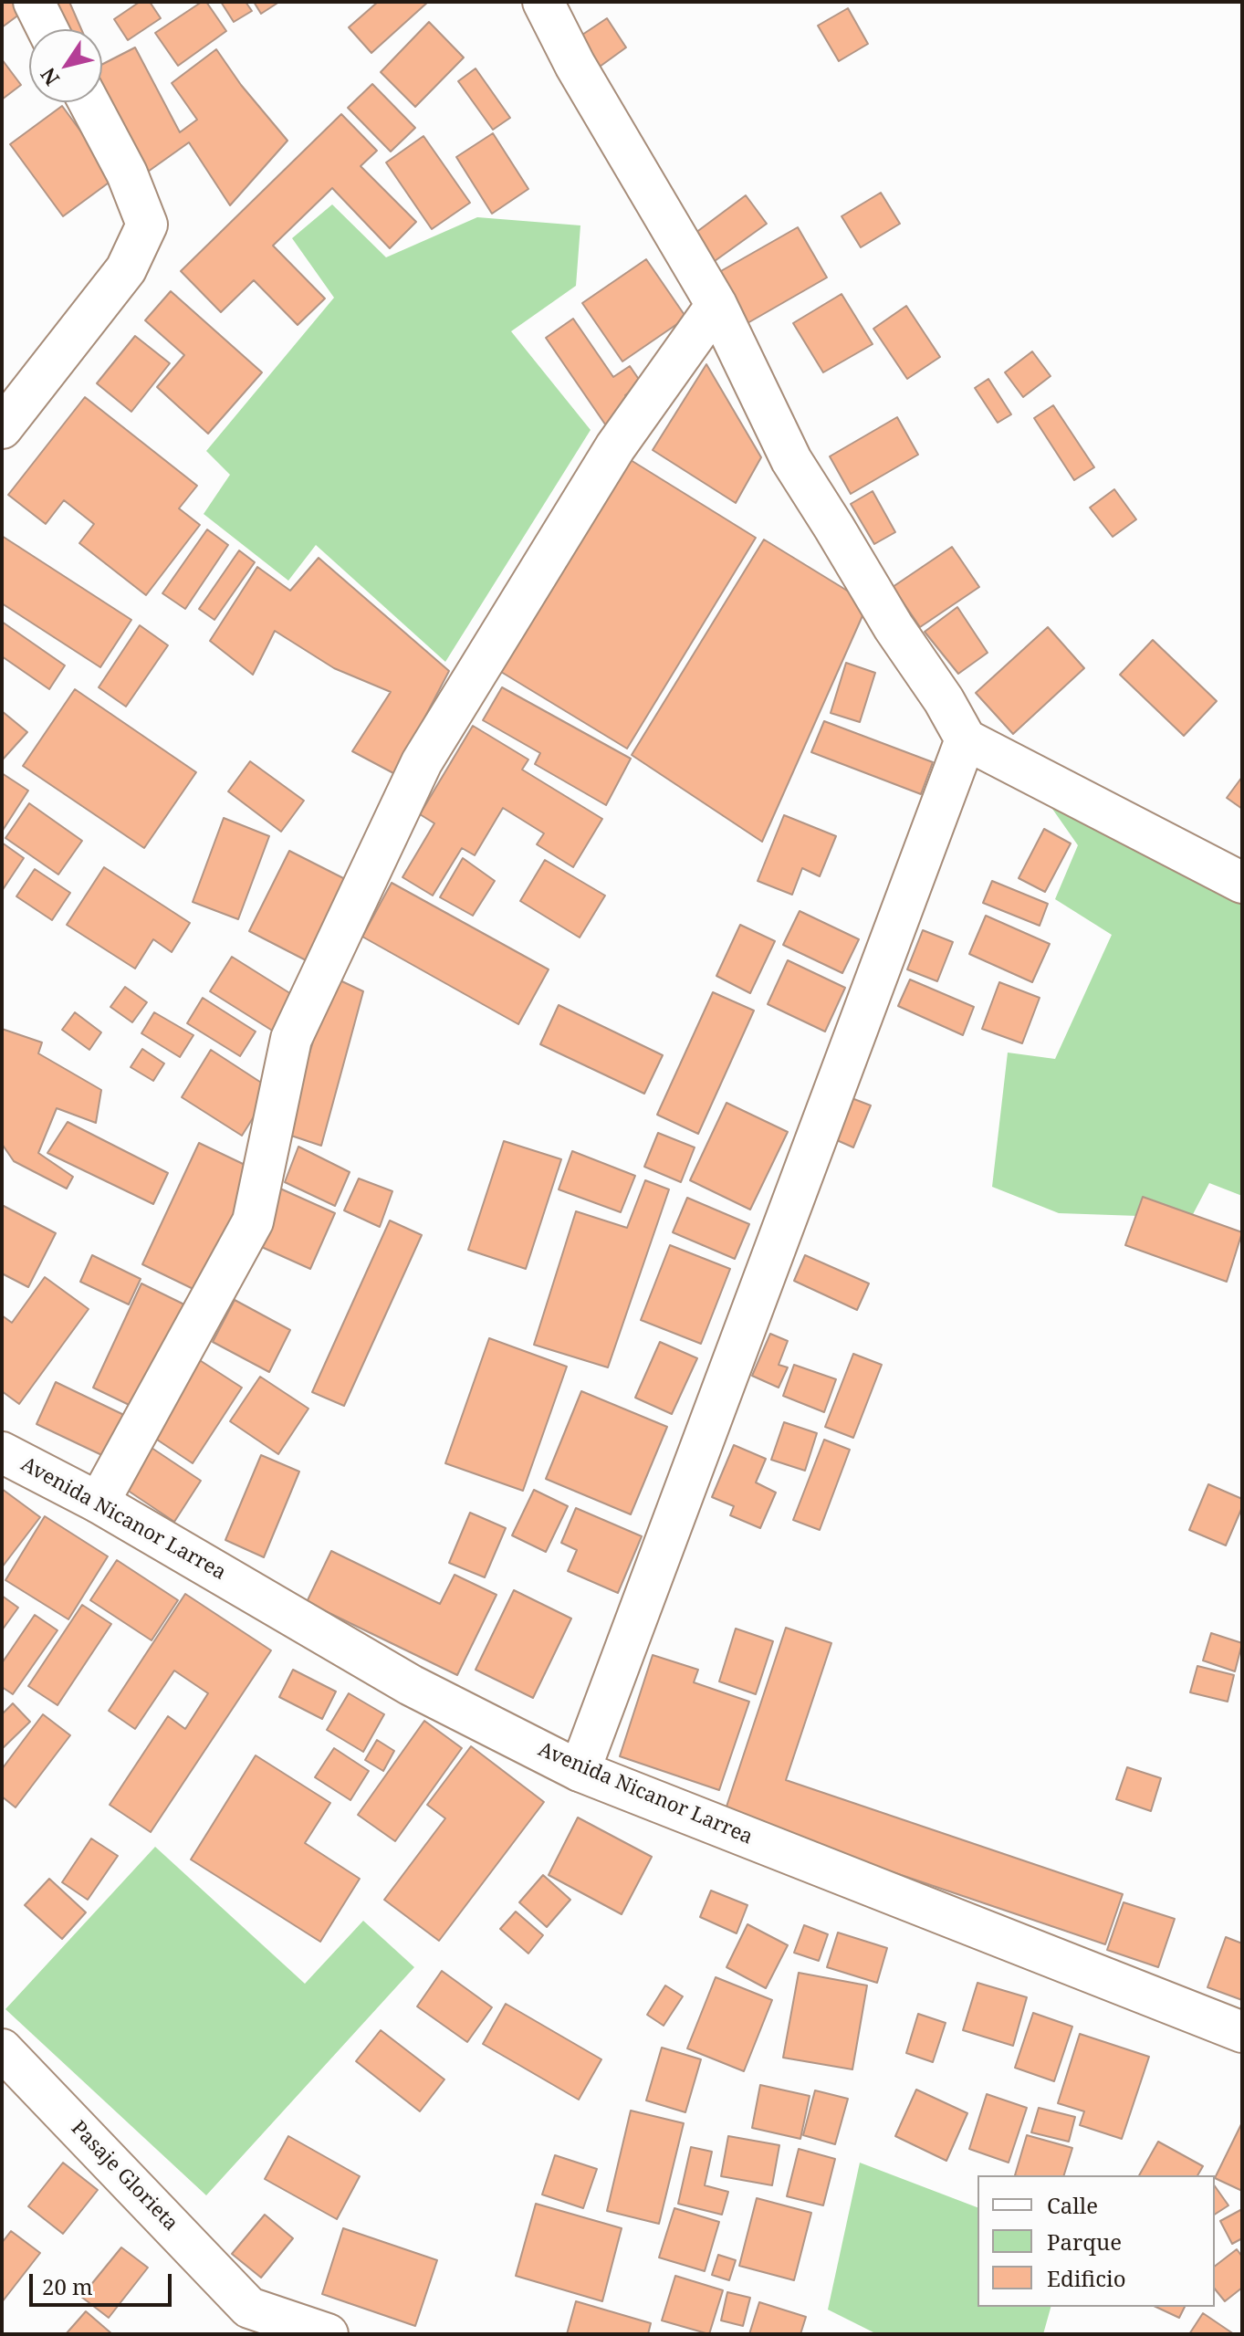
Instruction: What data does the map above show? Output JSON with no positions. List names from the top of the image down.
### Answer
{
  "streets": {
    "street": ["Avenida Nicanor Larrea", "Pasaje Glorieta"]
  },
  "legend": ["Calle", "Parque", "Edificio"],
  "scale_bar": "20 m",
  "north": "bottom left"
}
